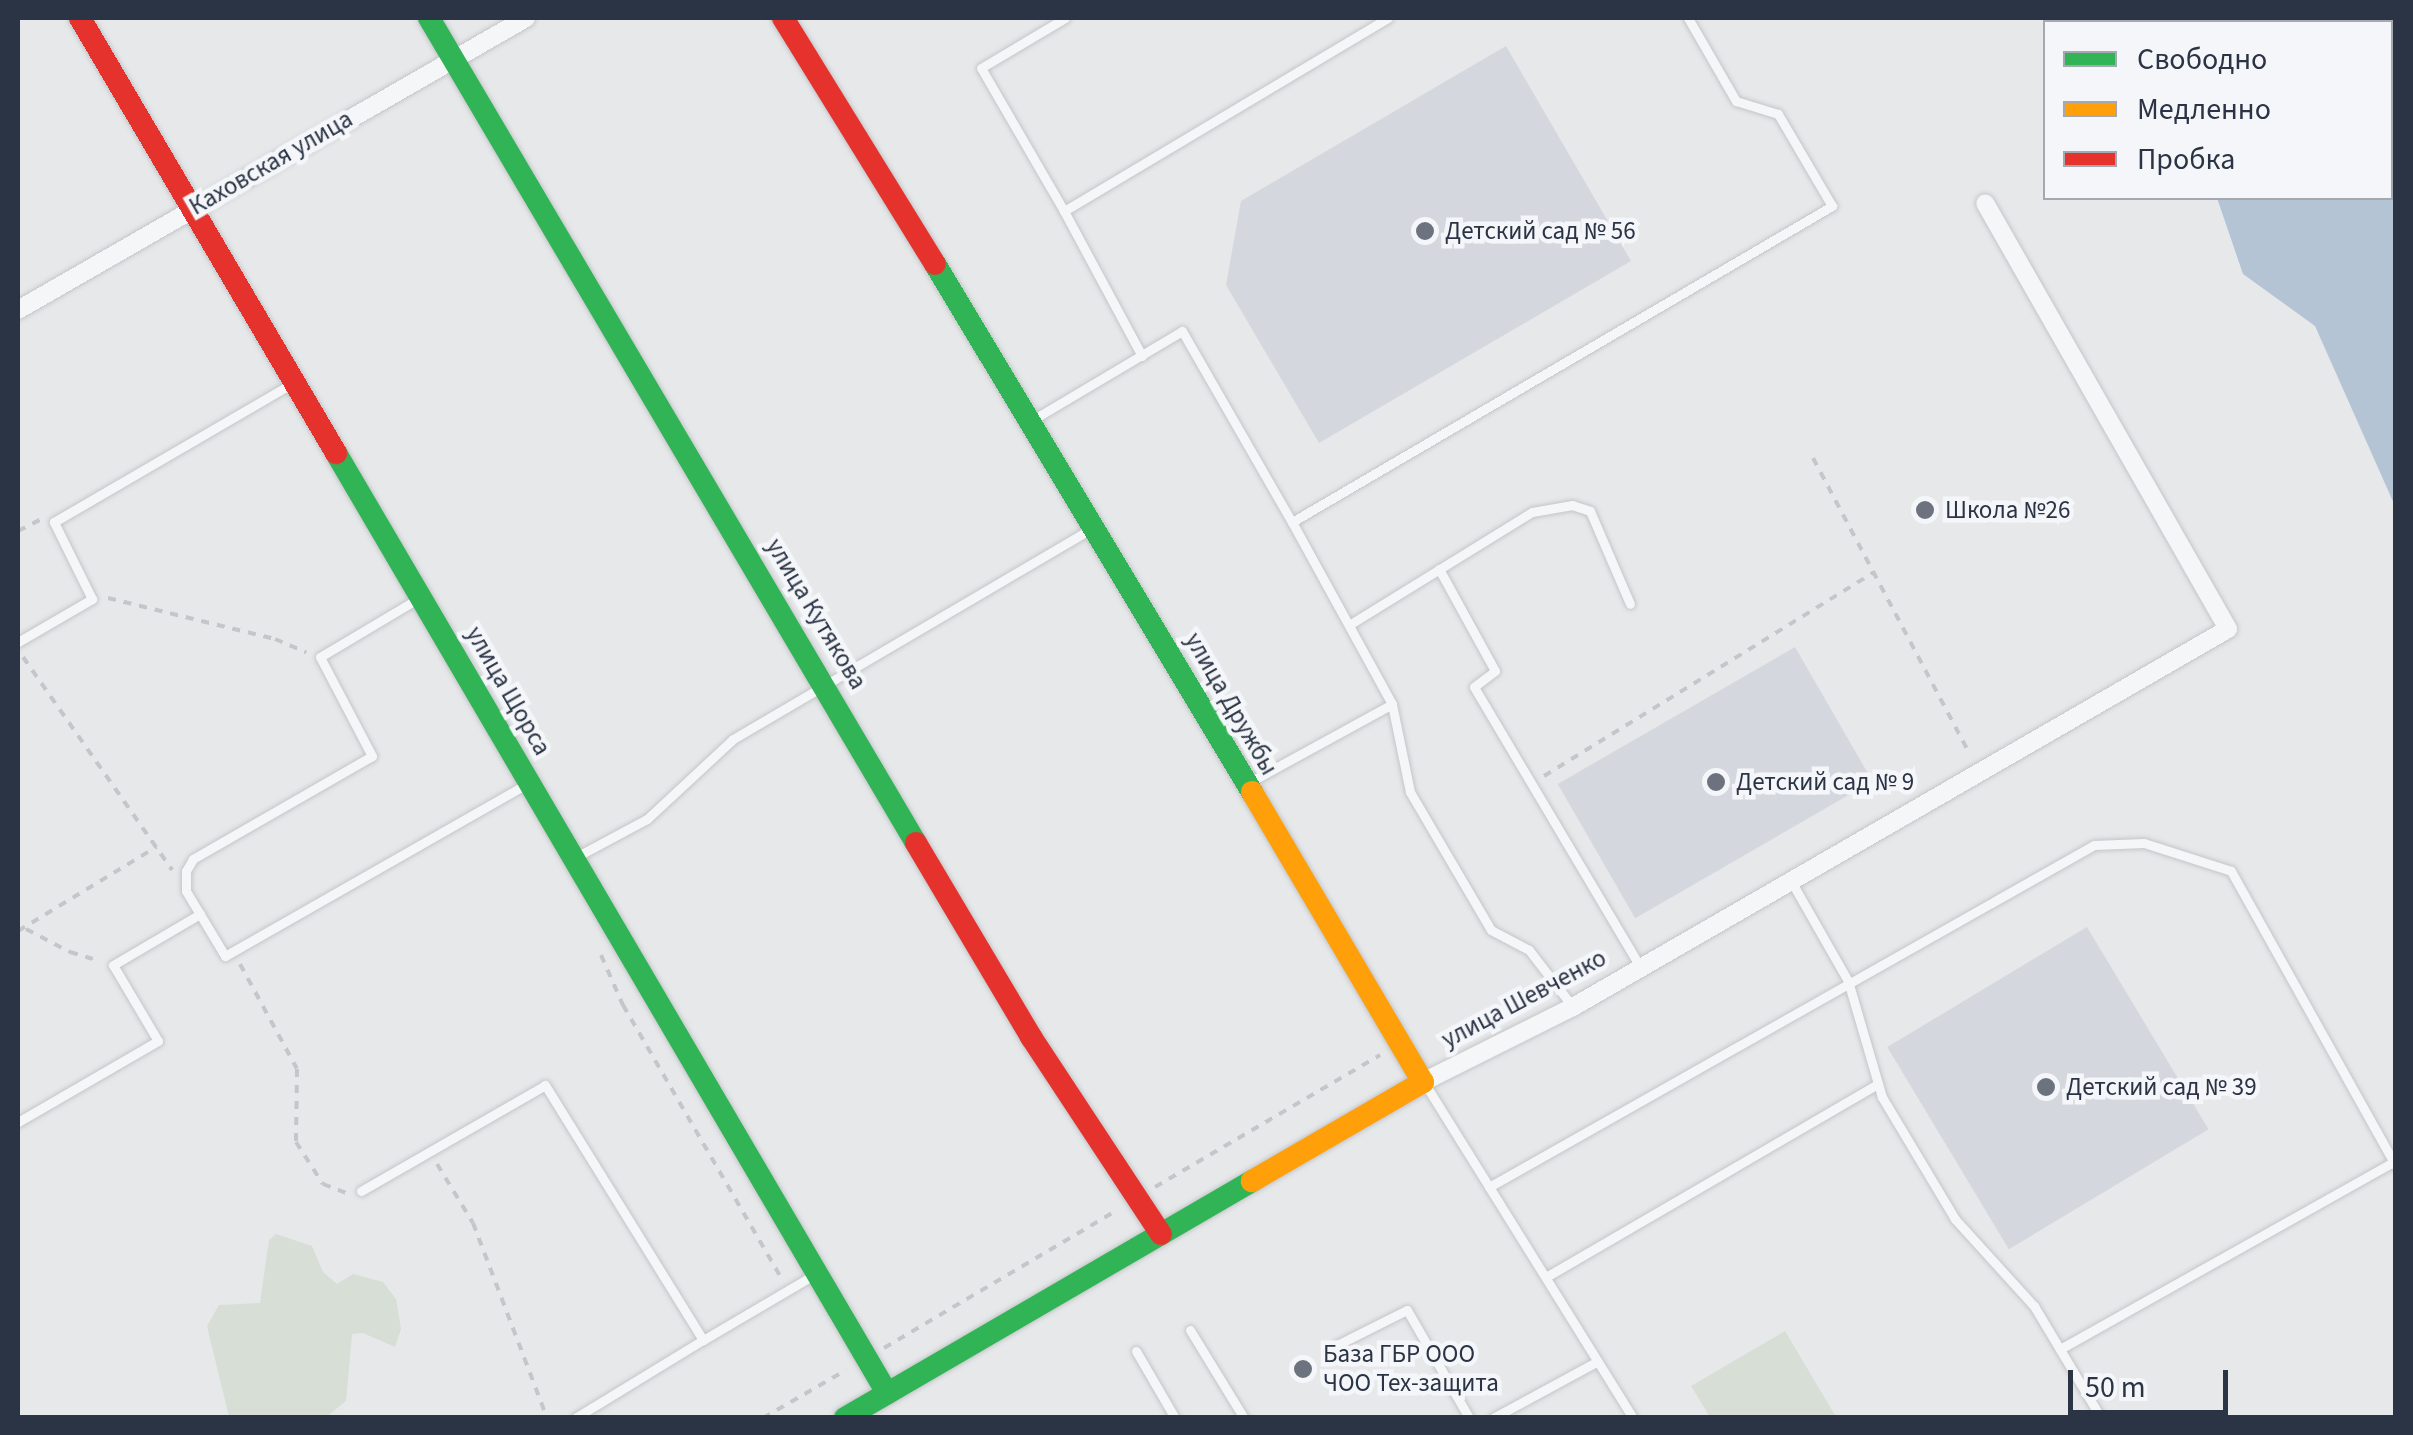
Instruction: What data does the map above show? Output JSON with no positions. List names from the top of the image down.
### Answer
{
  "streets": {
    "street": [
      "Каховская улица",
      "улица Кутякова",
      "улица Щорса",
      "улица Дружбы",
      "улица Шевченко"
    ]
  },
  "crossings": [
    ["Каховская улица", "улица Кутякова"],
    ["Каховская улица", "улица Щорса"],
    ["улица Кутякова", "улица Шевченко"],
    ["улица Щорса", "улица Шевченко"],
    ["улица Дружбы", "улица Шевченко"]
  ],
  "places": [
    "Детский сад № 56",
    "Школа №26",
    "Детский сад № 9",
    "Детский сад № 39",
    "База ГБР ООО ЧОО Тех-защита"
  ],
  "legend": ["Свободно", "Медленно", "Пробка"],
  "scale_bar": "50 m"
}
